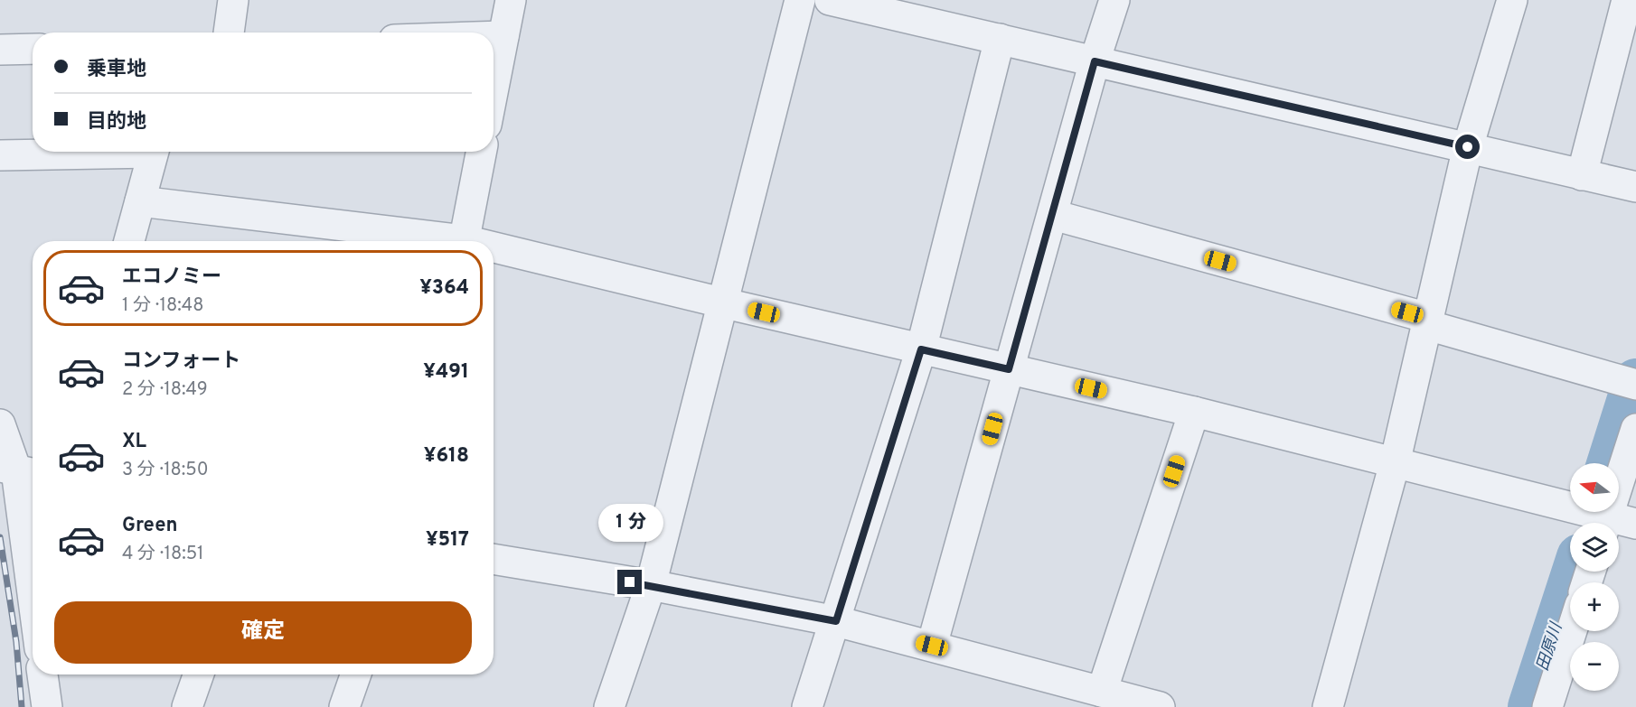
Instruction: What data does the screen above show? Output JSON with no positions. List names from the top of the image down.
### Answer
{
  "water": ["田原川"],
  "north": "left",
  "page": {
    "banner": ["乗車地", "目的地"],
    "list": [
      {
        "name": "エコノミー",
        "note": "1 分 · 18:48",
        "value": "¥364"
      },
      {
        "name": "コンフォート",
        "note": "2 分 · 18:49",
        "value": "¥491"
      },
      {
        "name": "XL",
        "note": "3 分 · 18:50",
        "value": "¥618"
      },
      {
        "name": "Green",
        "note": "4 分 · 18:51",
        "value": "¥517"
      }
    ],
    "map_buttons": ["+", "−"],
    "bubble": "1 分",
    "buttons": "確定"
  }
}
